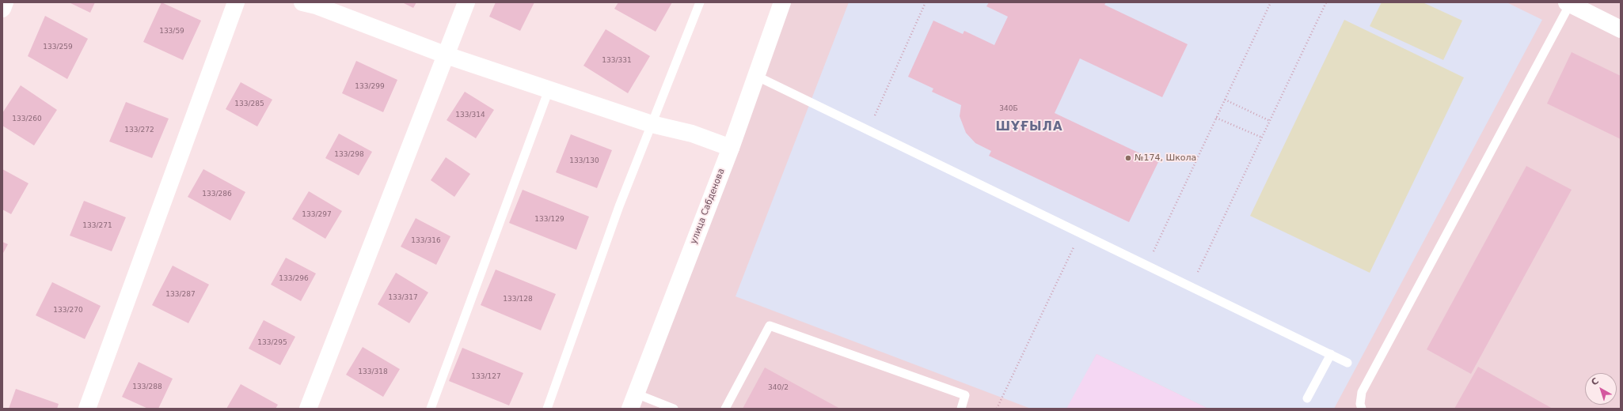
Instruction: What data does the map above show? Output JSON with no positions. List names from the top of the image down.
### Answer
{
  "streets": {
    "street": ["улица Сабденова"]
  },
  "districts": ["ШҰҒЫЛА"],
  "places": ["№174, Школа"],
  "house_numbers": [
    "133/59",
    "133/259",
    "133/331",
    "133/299",
    "133/285",
    "340Б",
    "133/314",
    "133/260",
    "133/272",
    "133/298",
    "133/130",
    "133/286",
    "133/297",
    "133/129",
    "133/271",
    "133/316",
    "133/296",
    "133/287",
    "133/317",
    "133/128",
    "133/270",
    "133/295",
    "133/318",
    "133/127",
    "133/288",
    "340/2"
  ],
  "north": "top left"
}
